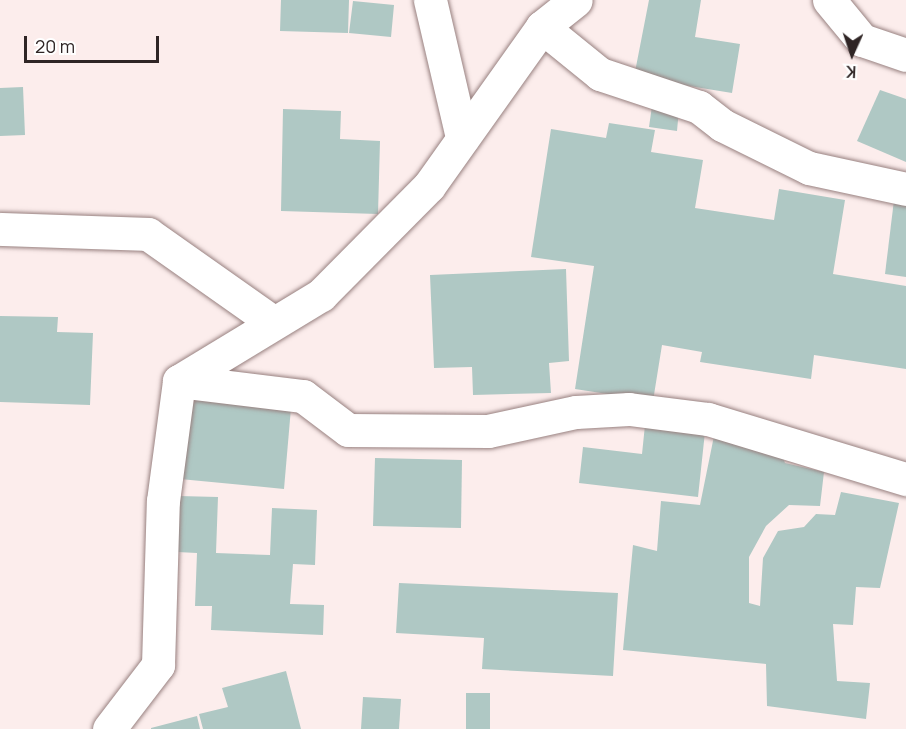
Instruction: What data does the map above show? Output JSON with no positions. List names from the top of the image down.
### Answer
{
  "scale_bar": "20 m",
  "north": "bottom"
}
